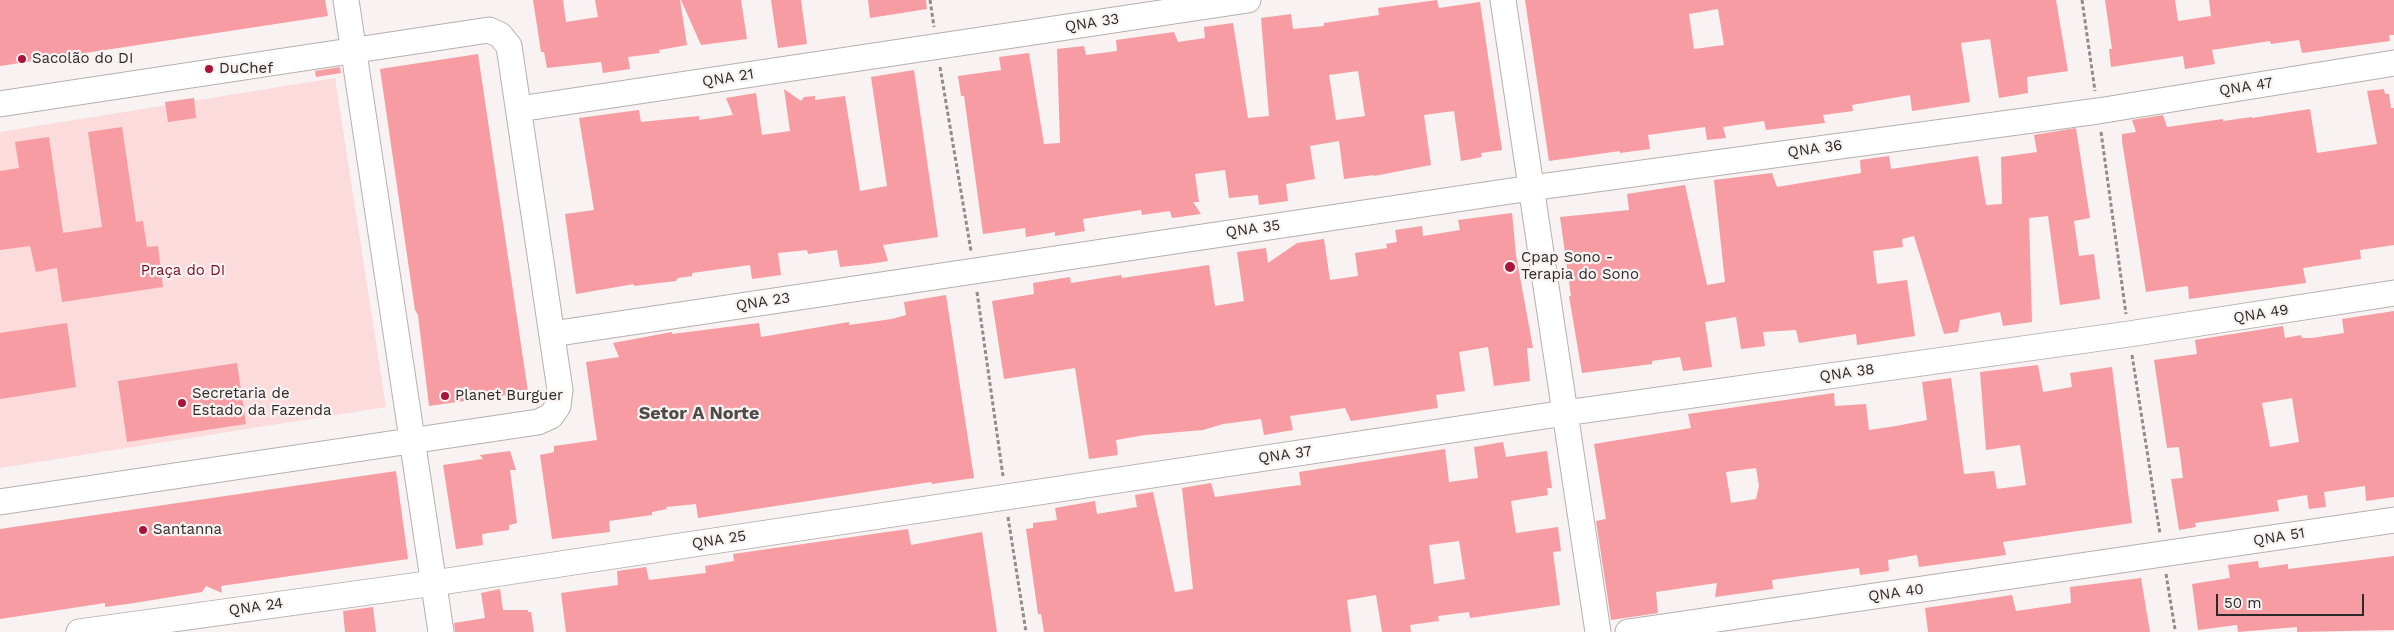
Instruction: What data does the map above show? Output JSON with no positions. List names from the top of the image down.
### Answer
{
  "streets": {
    "street": [
      "QNA 33",
      "QNA 21",
      "QNA 47",
      "QNA 36",
      "QNA 35",
      "QNA 23",
      "QNA 49",
      "QNA 38",
      "QNA 37",
      "QNA 51",
      "QNA 25",
      "QNA 40",
      "QNA 24"
    ]
  },
  "crossings": [
    ["QNA 33", "QNA 21"],
    ["QNA 47", "QNA 36"],
    ["QNA 36", "QNA 35"],
    ["QNA 35", "QNA 23"],
    ["QNA 49", "QNA 38"],
    ["QNA 38", "QNA 37"],
    ["QNA 37", "QNA 25"],
    ["QNA 51", "QNA 40"],
    ["QNA 25", "QNA 24"]
  ],
  "districts": ["Setor A Norte"],
  "parks": ["Praça do DI"],
  "places": [
    "Sacolão do DI",
    "DuChef",
    "Cpap Sono - Terapia do Sono",
    "Planet Burguer",
    "Secretaria de Estado da Fazenda",
    "Santanna"
  ],
  "scale_bar": "50 m"
}
